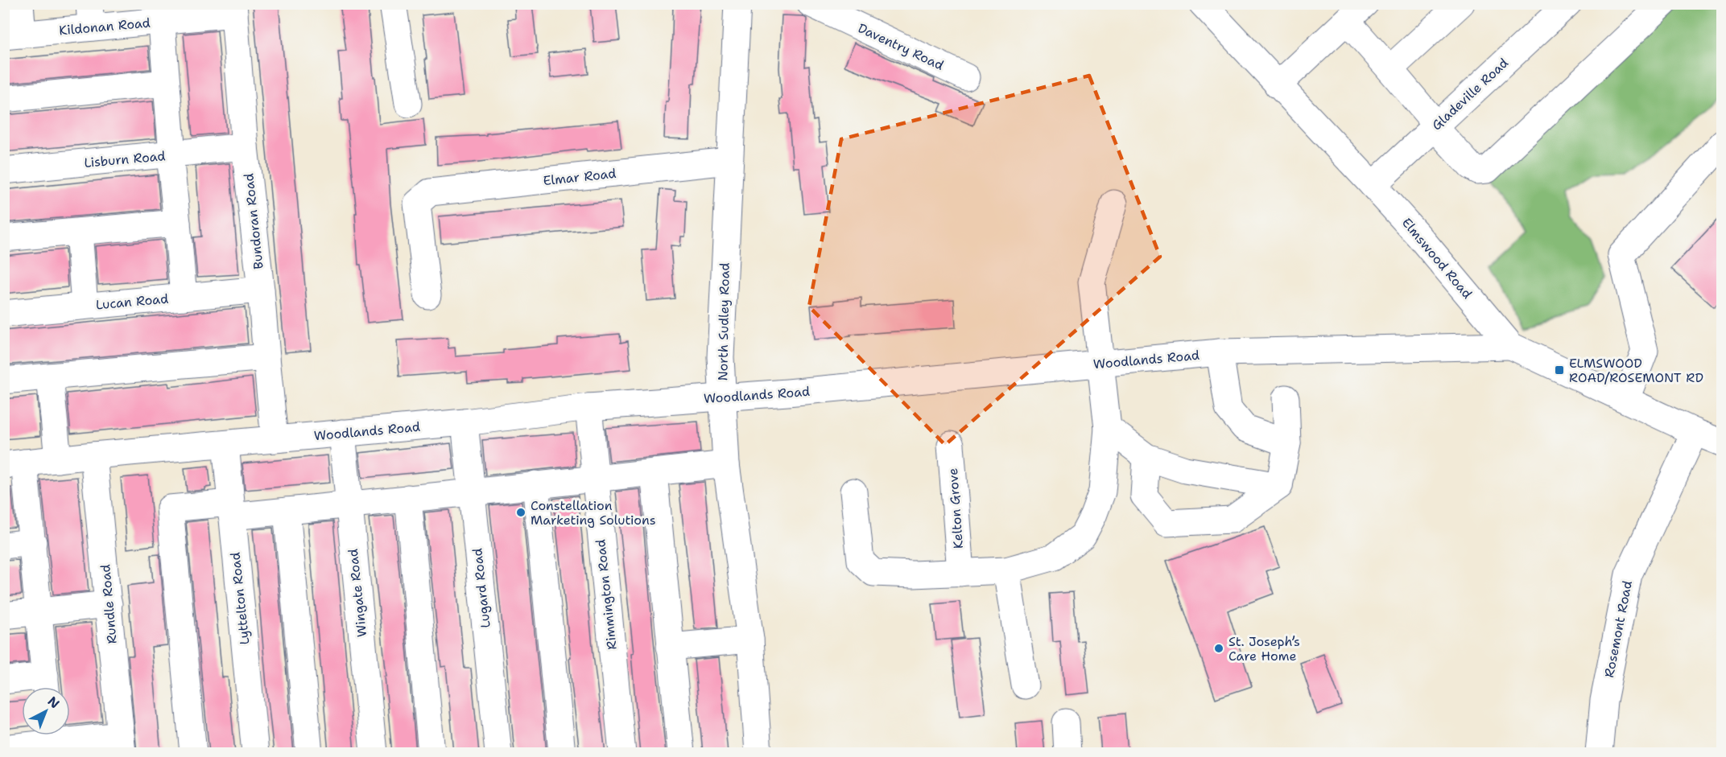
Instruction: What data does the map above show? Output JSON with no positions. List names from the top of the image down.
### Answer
{
  "streets": {
    "street": [
      "Kildonan Road",
      "Daventry Road",
      "Gladeville Road",
      "Lisburn Road",
      "Elmar Road",
      "Bundoran Road",
      "Elmswood Road",
      "Lucan Road",
      "North Sudley Road",
      "Woodlands Road",
      "Kelton Grove",
      "Lugard Road",
      "Wingate Road",
      "Rimmington Road",
      "Lyttelton Road",
      "Rundle Road",
      "Rosemont Road"
    ]
  },
  "crossings": [
    ["Kildonan Road", "Bundoran Road"],
    ["Gladeville Road", "Elmswood Road"],
    ["Lisburn Road", "Bundoran Road"],
    ["Elmar Road", "North Sudley Road"],
    ["Bundoran Road", "Lucan Road"],
    ["Bundoran Road", "Woodlands Road"],
    ["Elmswood Road", "Woodlands Road"],
    ["Elmswood Road", "Rosemont Road"],
    ["North Sudley Road", "Woodlands Road"],
    ["Woodlands Road", "Lugard Road"],
    ["Woodlands Road", "Wingate Road"],
    ["Woodlands Road", "Rimmington Road"],
    ["Woodlands Road", "Lyttelton Road"],
    ["Woodlands Road", "Rundle Road"]
  ],
  "places": {
    "transit": ["ELMSWOOD ROAD/ROSEMONT RD"],
    "other": ["Constellation Marketing Solutions", "St. Joseph’s Care Home"]
  },
  "north": "top right"
}
